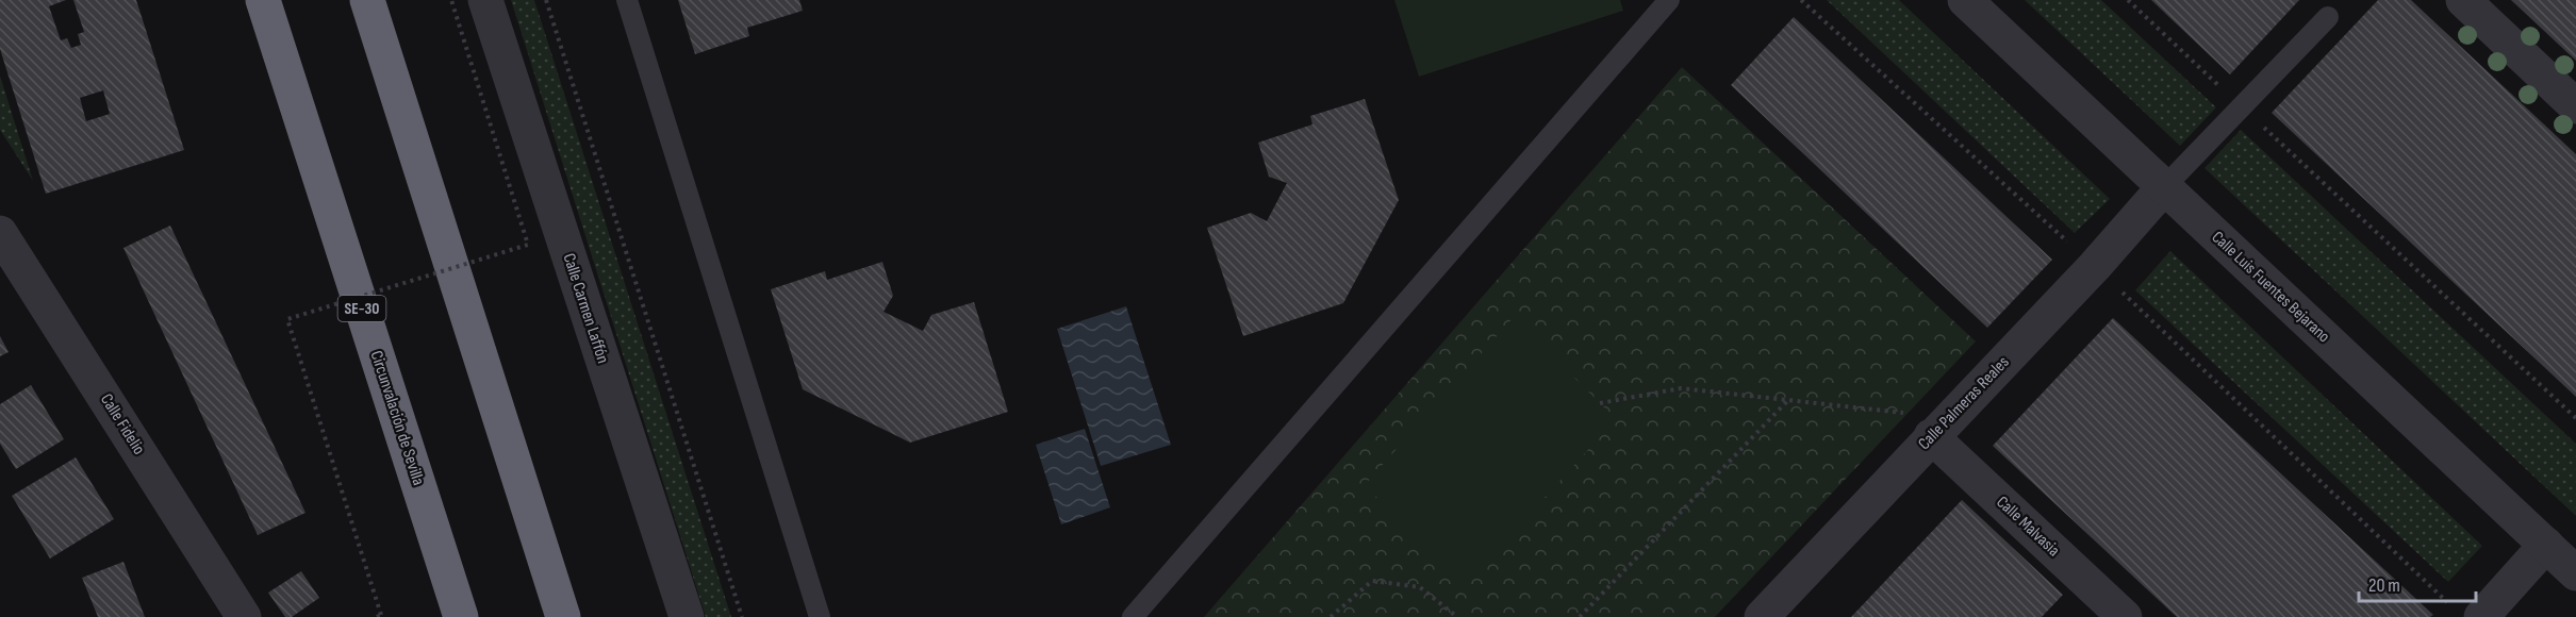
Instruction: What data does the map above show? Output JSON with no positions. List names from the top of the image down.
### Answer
{
  "streets": {
    "highway": ["SE-30", "Circunvalación de Sevilla"],
    "street": [
      "Calle Luis Fuentes Bejarano",
      "Calle Carmen Laffón",
      "Calle Palmeras Reales",
      "Calle Fidelio",
      "Calle Malvasia"
    ]
  },
  "crossings": [
    ["Calle Luis Fuentes Bejarano", "Calle Palmeras Reales"],
    ["Calle Palmeras Reales", "Calle Malvasia"]
  ],
  "scale_bar": "20 m"
}
